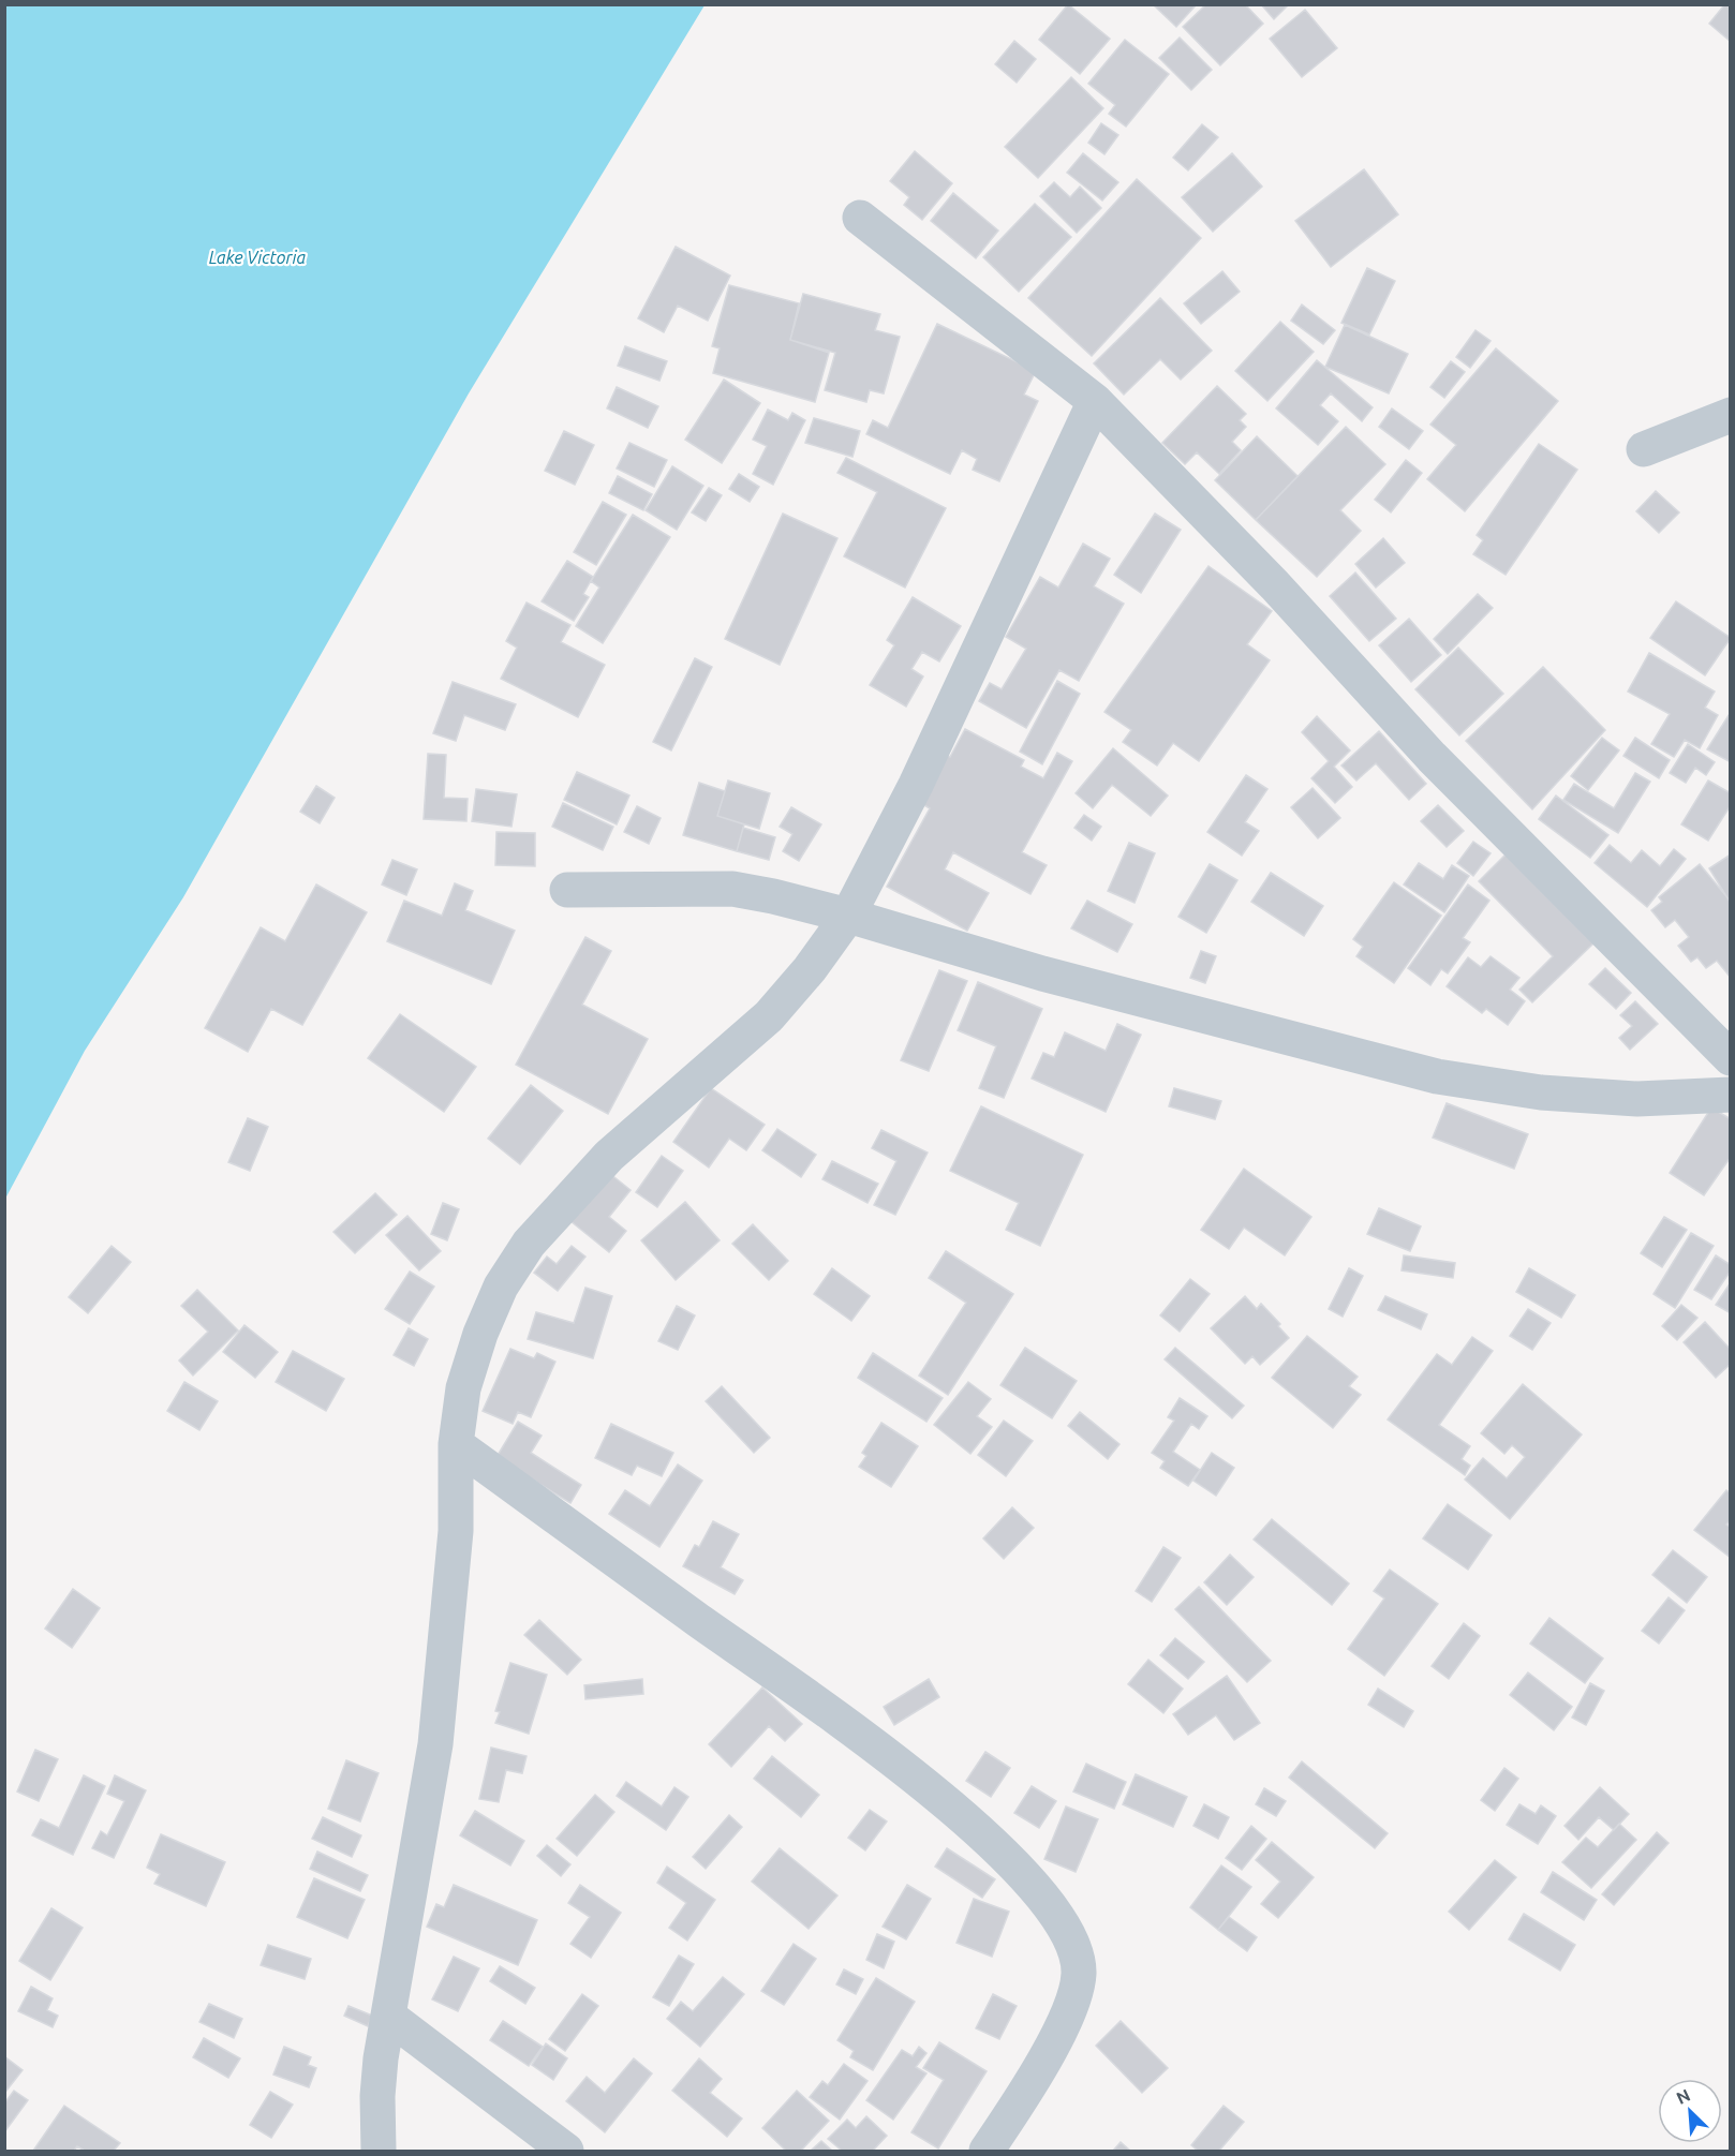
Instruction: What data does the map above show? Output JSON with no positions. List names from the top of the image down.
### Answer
{
  "water": ["Lake Victoria"],
  "north": "top left"
}
